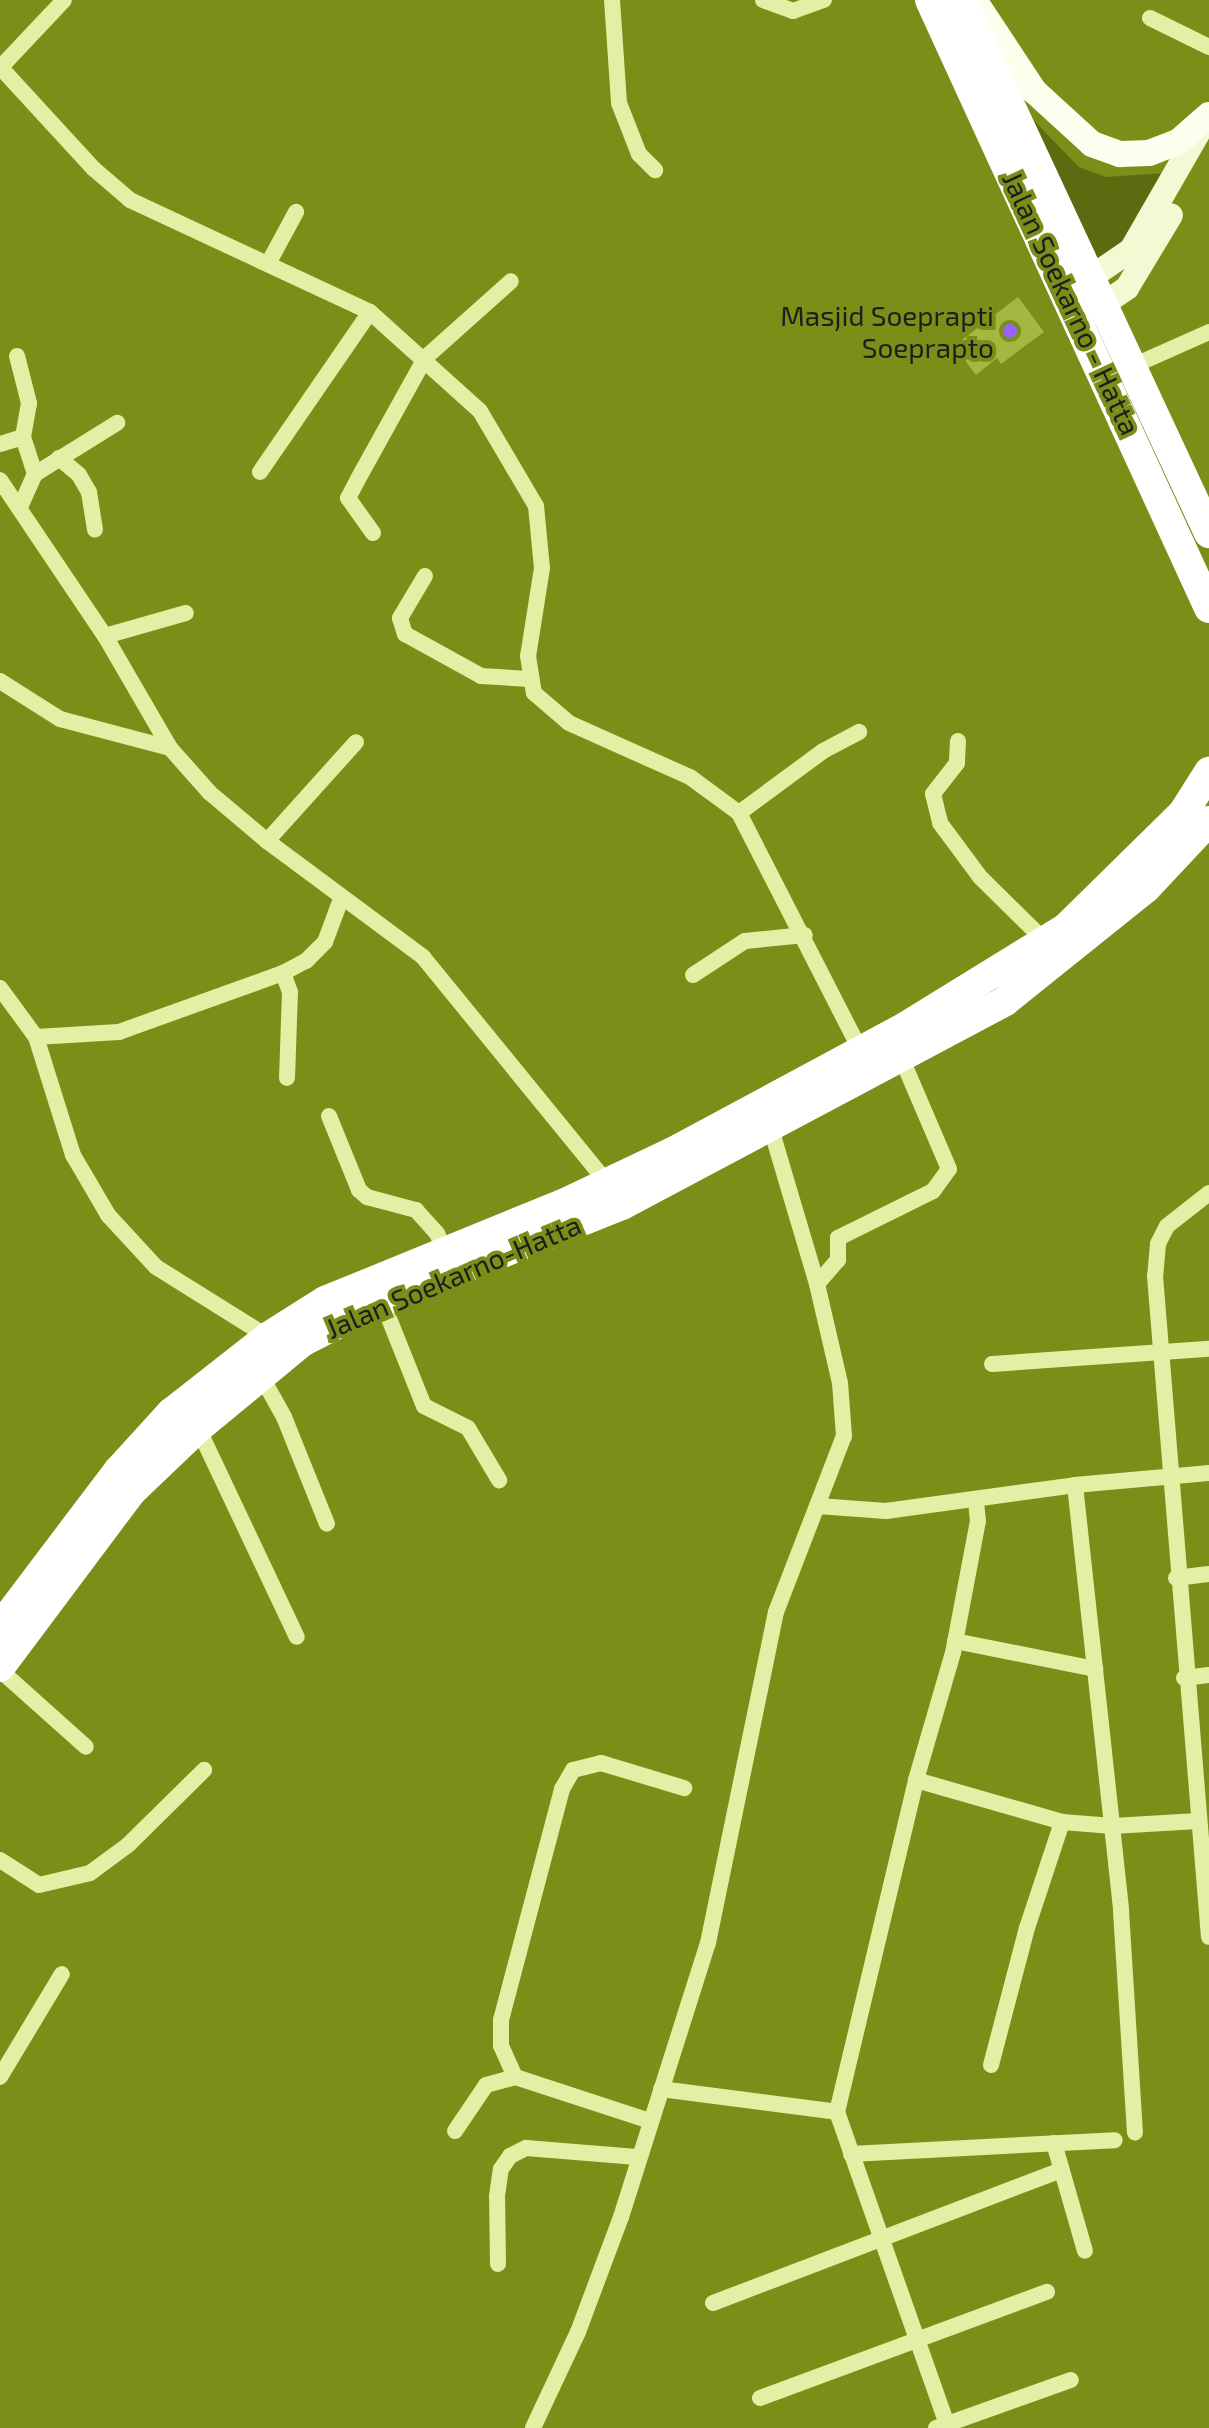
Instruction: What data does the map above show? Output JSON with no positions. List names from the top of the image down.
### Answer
{
  "streets": {
    "highway": ["Jalan Soekarno - Hatta", "Jalan Soekarno-Hatta"]
  },
  "places": ["Masjid Soeprapti Soeprapto"]
}
